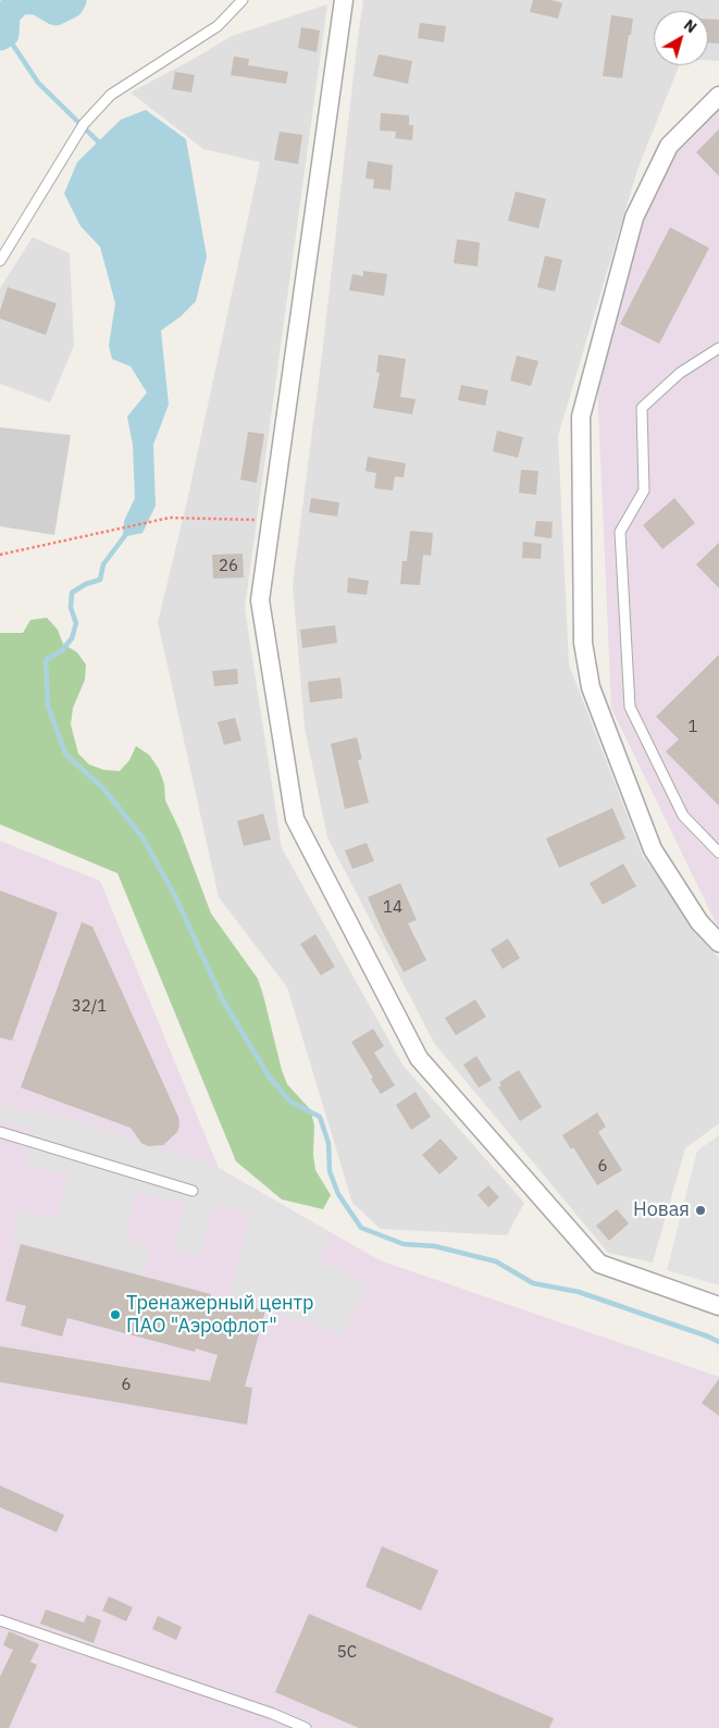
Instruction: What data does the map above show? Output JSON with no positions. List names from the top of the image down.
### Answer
{
  "places": ["Новая", "Тренажерный центр ПАО \"Аэрофлот\""],
  "house_numbers": [
    "26",
    "1",
    "14",
    "32/1",
    "6",
    "6",
    "5С"
  ],
  "north": "top right"
}
